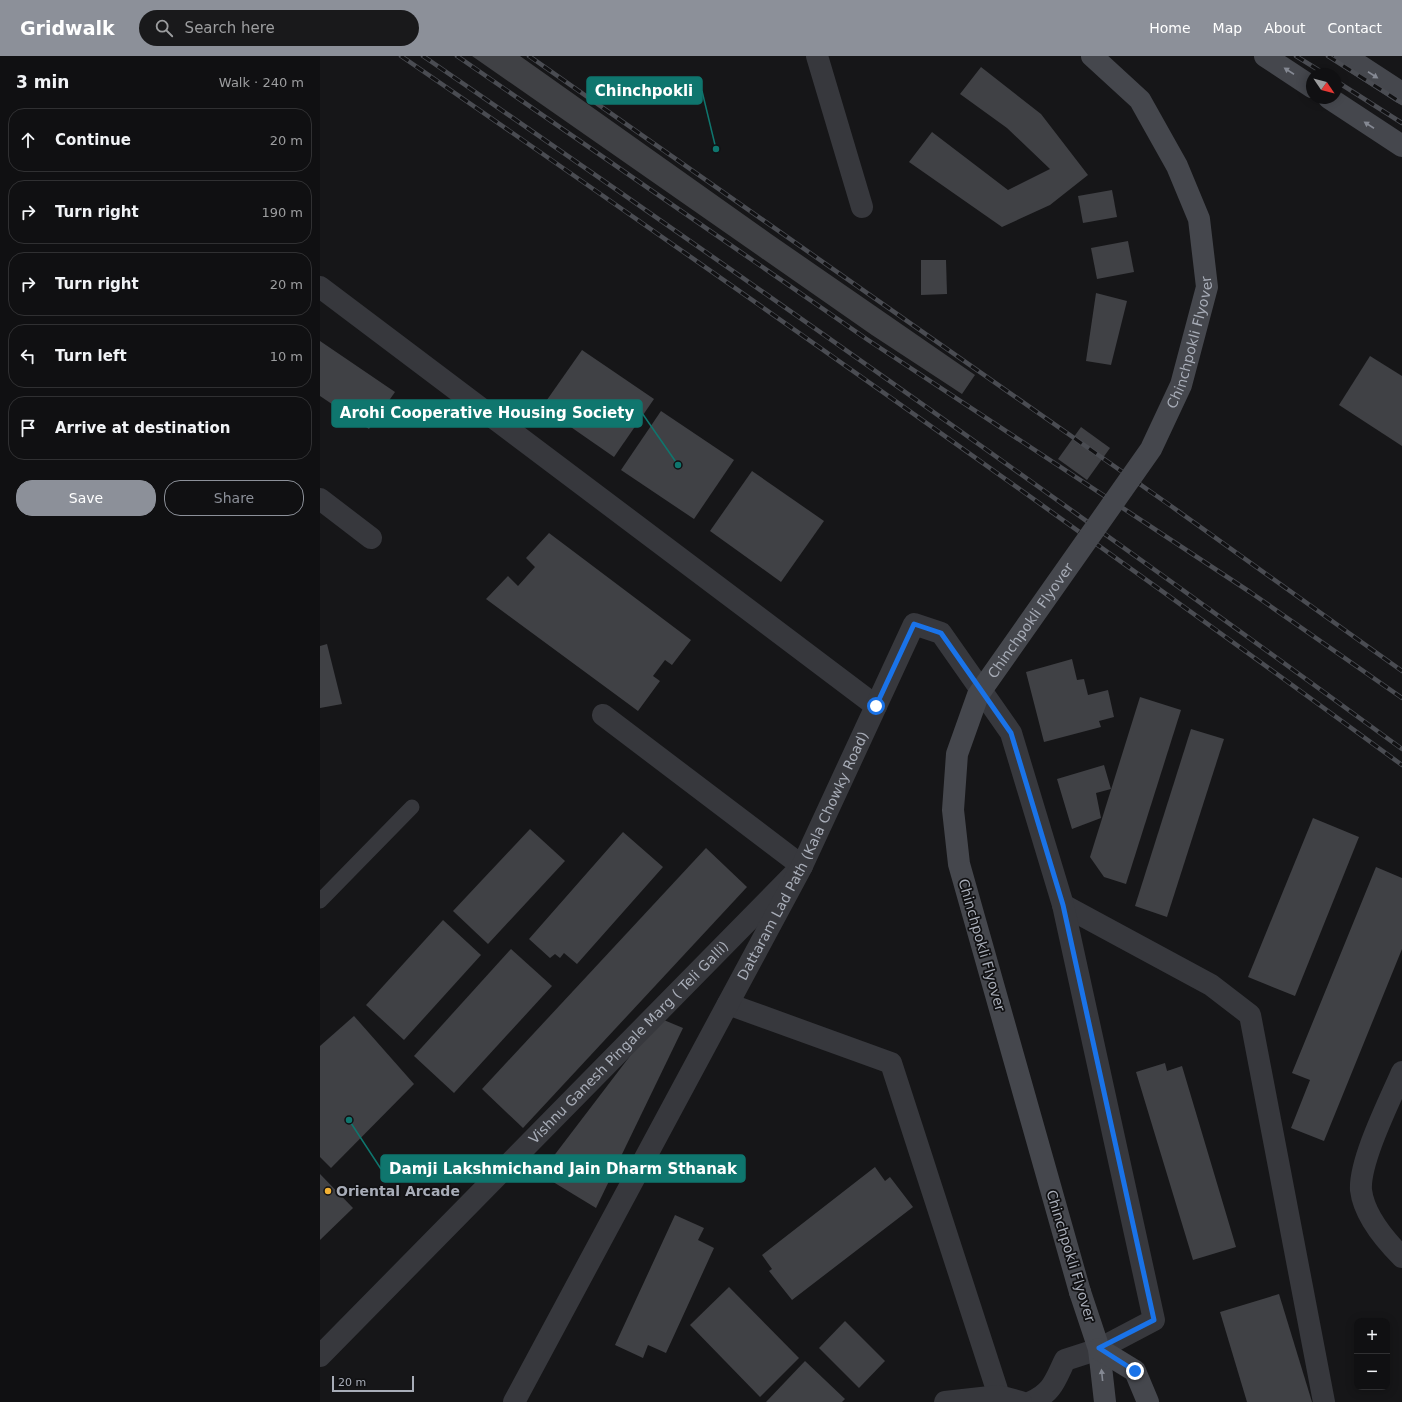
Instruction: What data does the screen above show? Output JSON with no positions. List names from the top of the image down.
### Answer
{
  "streets": {
    "main road": ["Chinchpokli Flyover"],
    "street": ["Dattaram Lad Path (Kala Chowky Road)", "Vishnu Ganesh Pingale Marg ( Teli Galli)"]
  },
  "crossings": [
    ["Chinchpokli Flyover", "Dattaram Lad Path (Kala Chowky Road)"],
    ["Dattaram Lad Path (Kala Chowky Road)", "Vishnu Ganesh Pingale Marg ( Teli Galli)"]
  ],
  "places": [
    "Chinchpokli",
    "Arohi Cooperative Housing Society",
    "Damji Lakshmichand Jain Dharm Sthanak",
    "Oriental Arcade"
  ],
  "scale_bar": "20 m",
  "north": "bottom right",
  "page": {
    "header": "Gridwalk",
    "search": "Search here",
    "nav": [
      "Home",
      "Map",
      "About",
      "Contact"
    ],
    "heading": ["3 min", "Walk · 240 m"],
    "list": [
      ["Continue", "20 m"],
      ["Turn right", "190 m"],
      ["Turn right", "20 m"],
      ["Turn left", "10 m"],
      "Arrive at destination"
    ],
    "buttons": ["Save", "Share"],
    "map_buttons": ["+", "−"],
    "scale": "20 m"
  }
}
